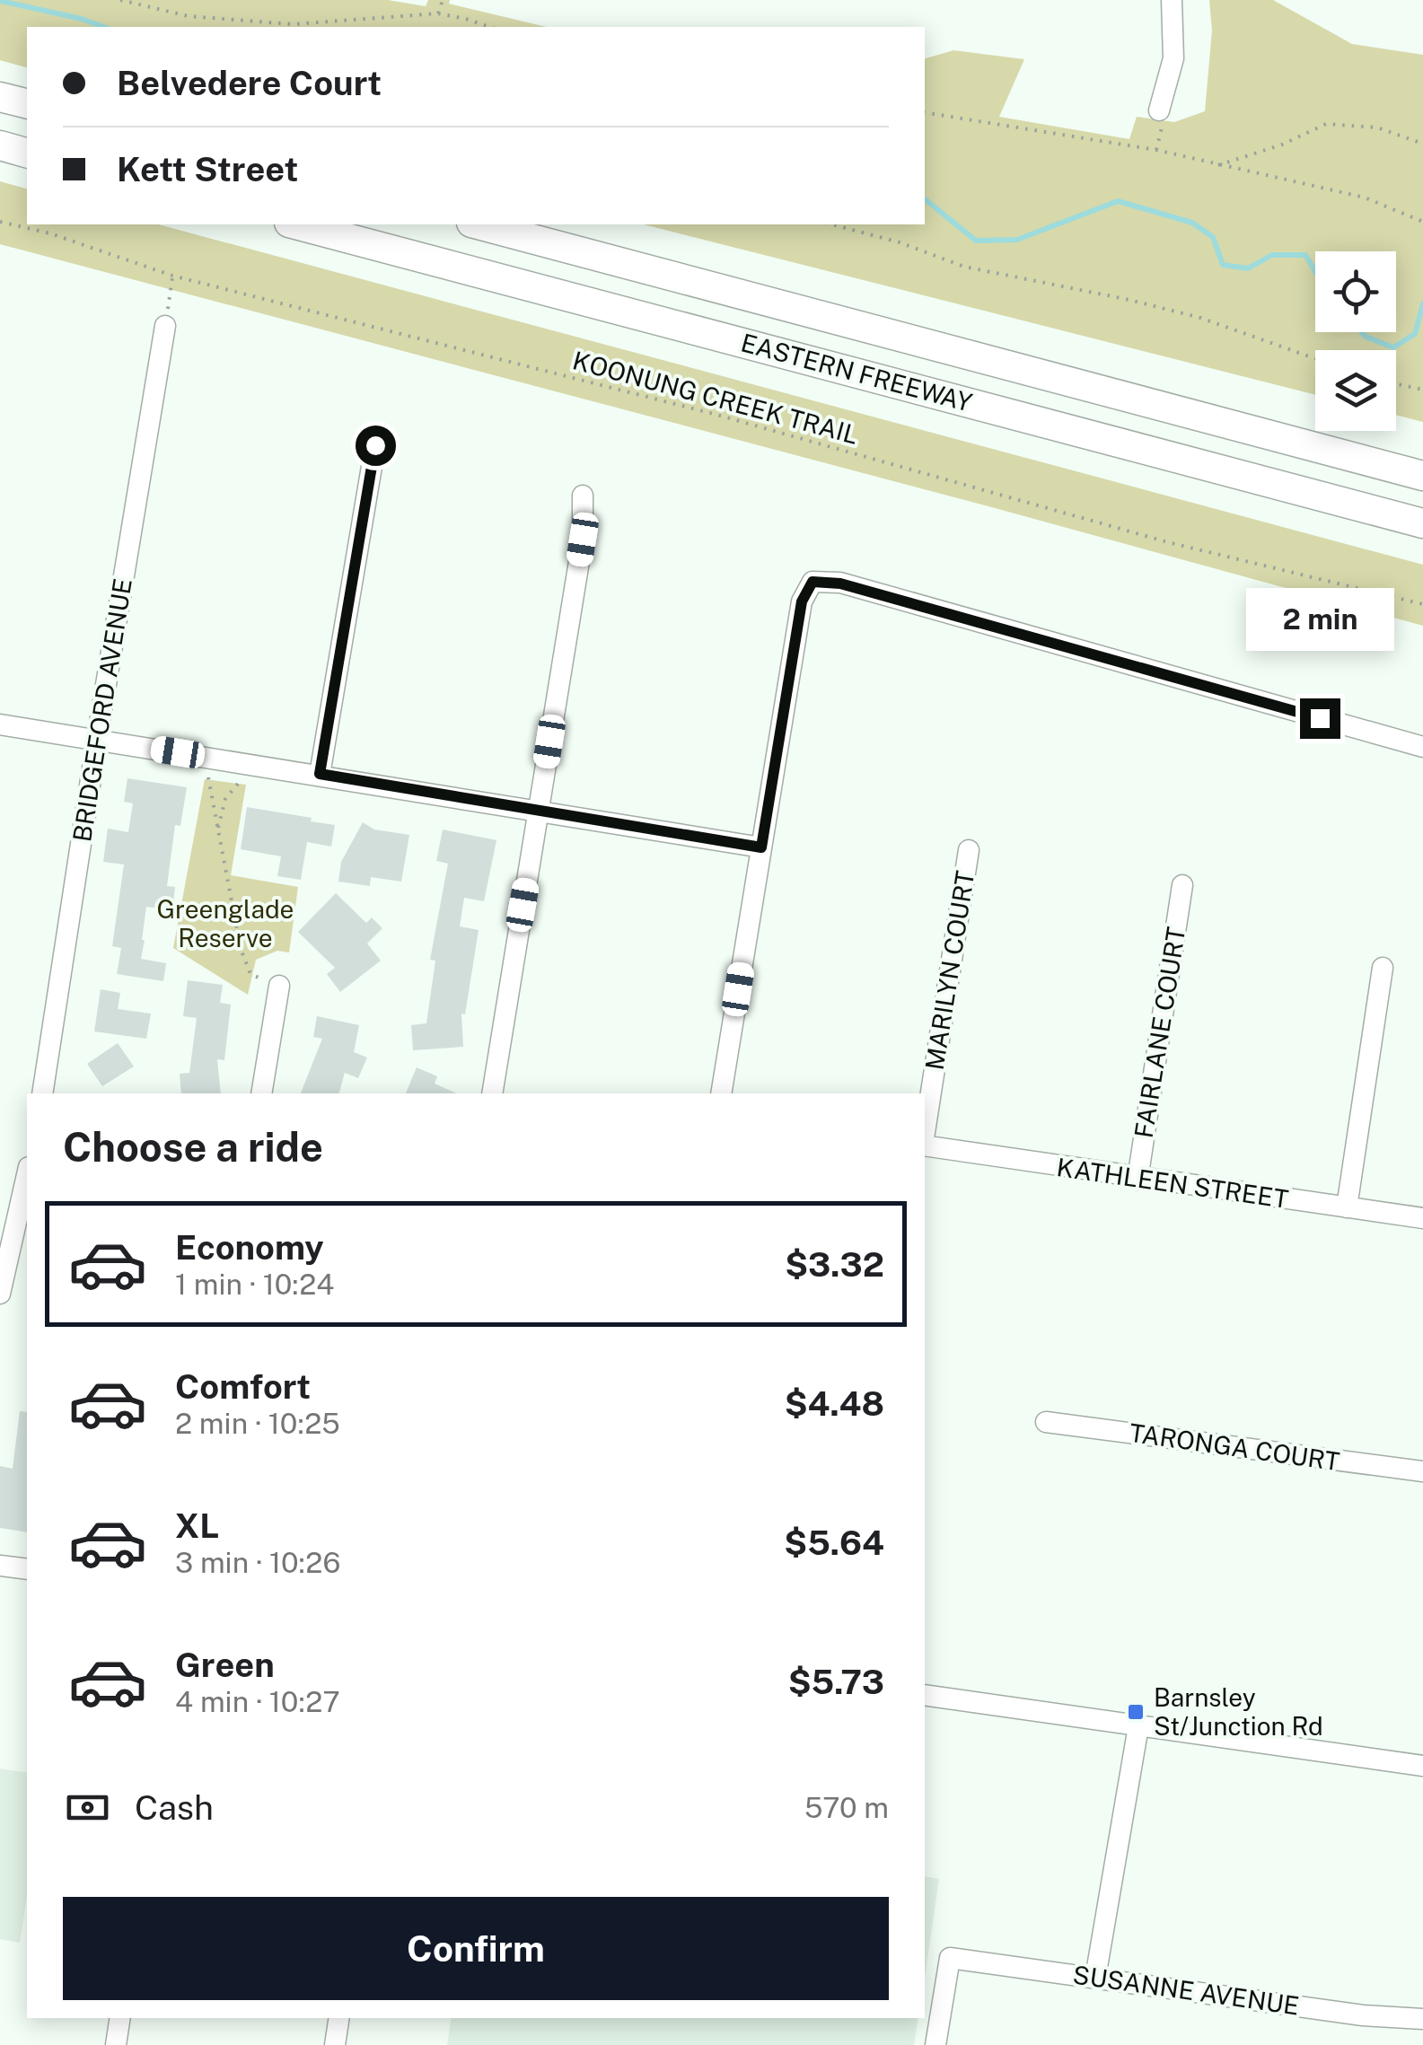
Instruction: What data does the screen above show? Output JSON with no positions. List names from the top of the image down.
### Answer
{
  "streets": {
    "highway": ["EASTERN FREEWAY"],
    "street": [
      "BRIDGEFORD AVENUE",
      "MARILYN COURT",
      "FAIRLANE COURT",
      "KATHLEEN STREET",
      "TARONGA COURT",
      "SUSANNE AVENUE"
    ],
    "path": ["KOONUNG CREEK TRAIL"]
  },
  "crossings": [
    ["FAIRLANE COURT", "KATHLEEN STREET"]
  ],
  "parks": ["Greenglade Reserve"],
  "places": {
    "transit": ["Barnsley St/Junction Rd"]
  },
  "page": {
    "banner": ["Belvedere Court", "Kett Street"],
    "bubble": "2 min",
    "heading": "Choose a ride",
    "list": [
      {
        "name": "Economy",
        "note": "1 min · 10:24",
        "value": "$3.32"
      },
      {
        "name": "Comfort",
        "note": "2 min · 10:25",
        "value": "$4.48"
      },
      {
        "name": "XL",
        "note": "3 min · 10:26",
        "value": "$5.64"
      },
      {
        "name": "Green",
        "note": "4 min · 10:27",
        "value": "$5.73"
      }
    ],
    "pay": ["Cash", "570 m"],
    "buttons": "Confirm"
  }
}
